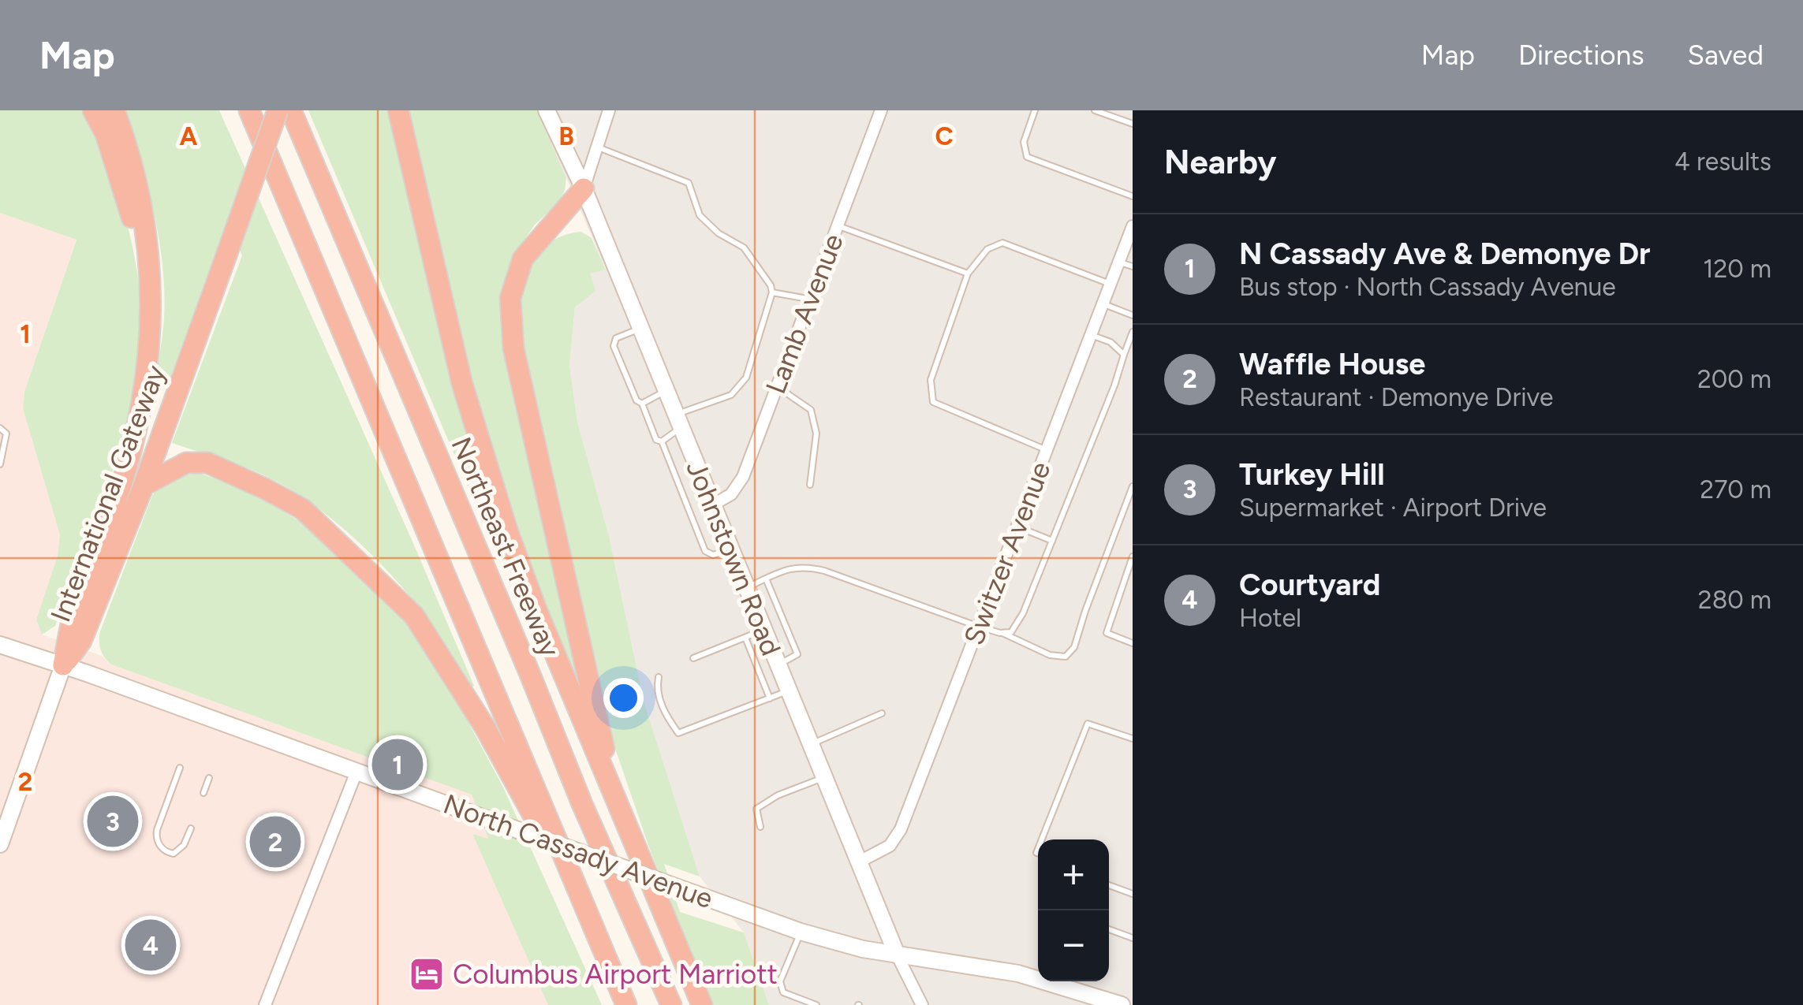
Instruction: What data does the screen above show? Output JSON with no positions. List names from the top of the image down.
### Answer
{
  "streets": {
    "highway": ["International Gateway", "Northeast Freeway"],
    "main road": ["Johnstown Road", "North Cassady Avenue"],
    "street": ["Lamb Avenue", "Switzer Avenue"]
  },
  "crossings": [
    ["Lamb Avenue", "Johnstown Road"],
    ["International Gateway", "North Cassady Avenue"],
    ["Switzer Avenue", "Johnstown Road"],
    ["Johnstown Road", "North Cassady Avenue"]
  ],
  "places": {
    "hotel": ["Columbus Airport Marriott"]
  },
  "page": {
    "header": "Map",
    "nav": ["Map", "Directions", "Saved"],
    "heading": ["Nearby", "4 results"],
    "list": [
      {
        "mark": "1",
        "name": "N Cassady Ave & Demonye Dr",
        "note": "Bus stop · North Cassady Avenue",
        "value": "120 m"
      },
      {
        "mark": "2",
        "name": "Waffle House",
        "note": "Restaurant · Demonye Drive",
        "value": "200 m"
      },
      {
        "mark": "3",
        "name": "Turkey Hill",
        "note": "Supermarket · Airport Drive",
        "value": "270 m"
      },
      {
        "mark": "4",
        "name": "Courtyard",
        "note": "Hotel",
        "value": "280 m"
      }
    ],
    "pins": [
      "1",
      "3",
      "2",
      "4"
    ],
    "map_buttons": ["+", "−"]
  },
  "grid": {
    "columns": ["A", "B", "C"],
    "rows": ["1", "2"]
  }
}
